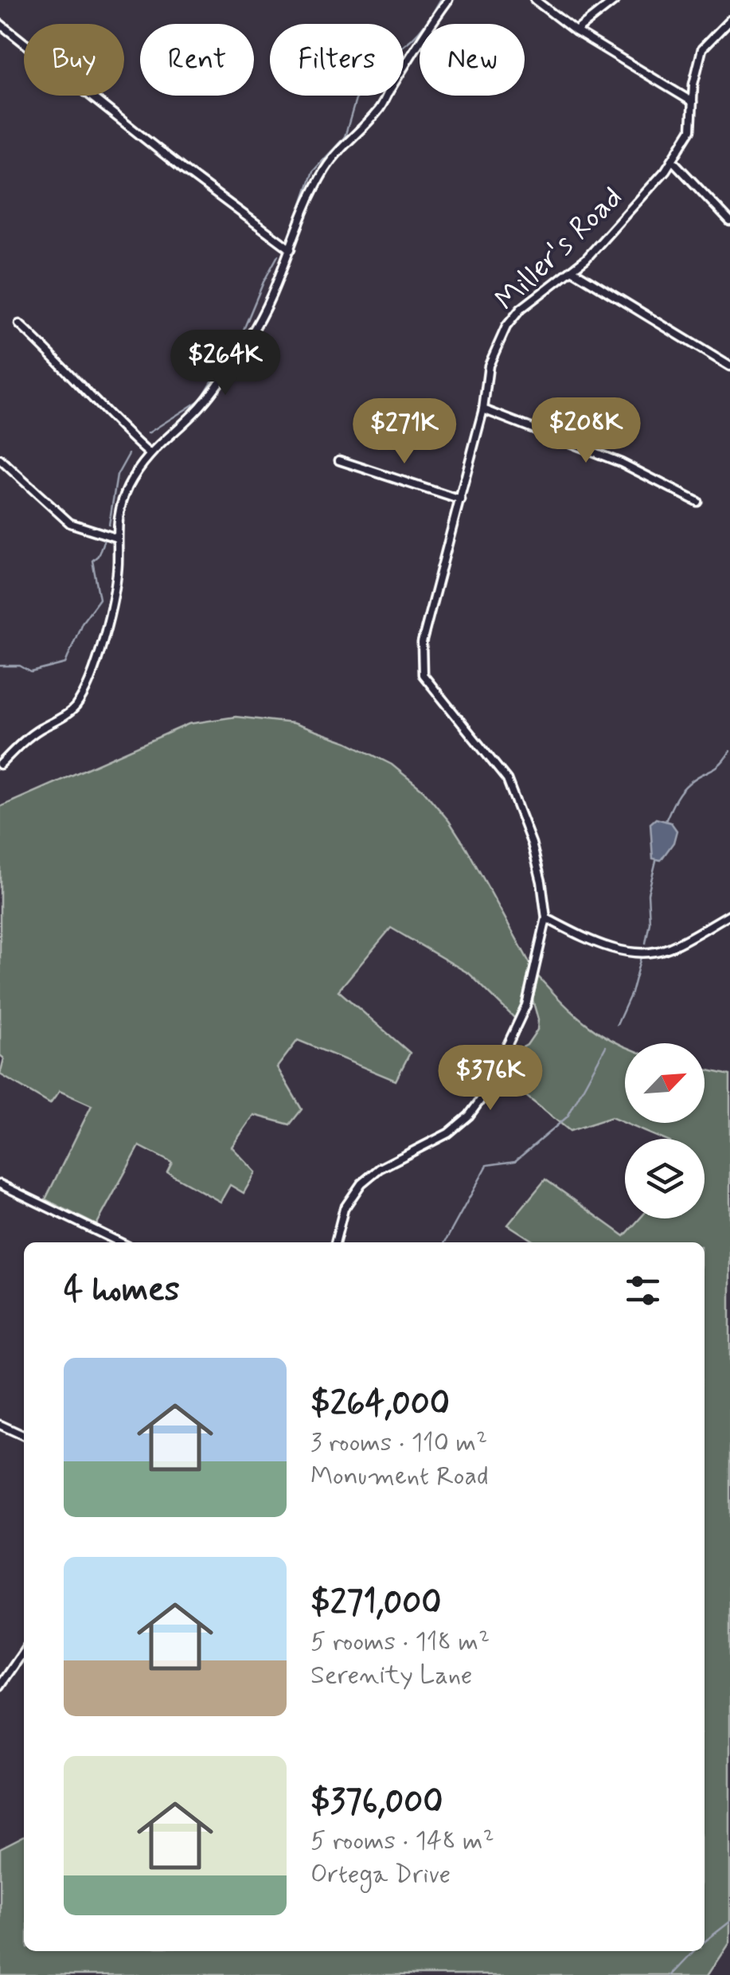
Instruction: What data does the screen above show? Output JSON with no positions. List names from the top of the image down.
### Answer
{
  "streets": {
    "street": ["Miller's Road"]
  },
  "north": "top right",
  "page": {
    "chip": [
      "Buy",
      "Rent",
      "Filters",
      "New"
    ],
    "price": [
      "$264K",
      "$208K",
      "$271K",
      "$376K"
    ],
    "heading": "4 homes",
    "list": [
      {
        "name": "$264,000",
        "note": "3 rooms · 110 m² · Monument Road"
      },
      {
        "name": "$271,000",
        "note": "5 rooms · 118 m² · Serenity Lane"
      },
      {
        "name": "$376,000",
        "note": "5 rooms · 148 m² · Ortega Drive"
      }
    ]
  }
}
